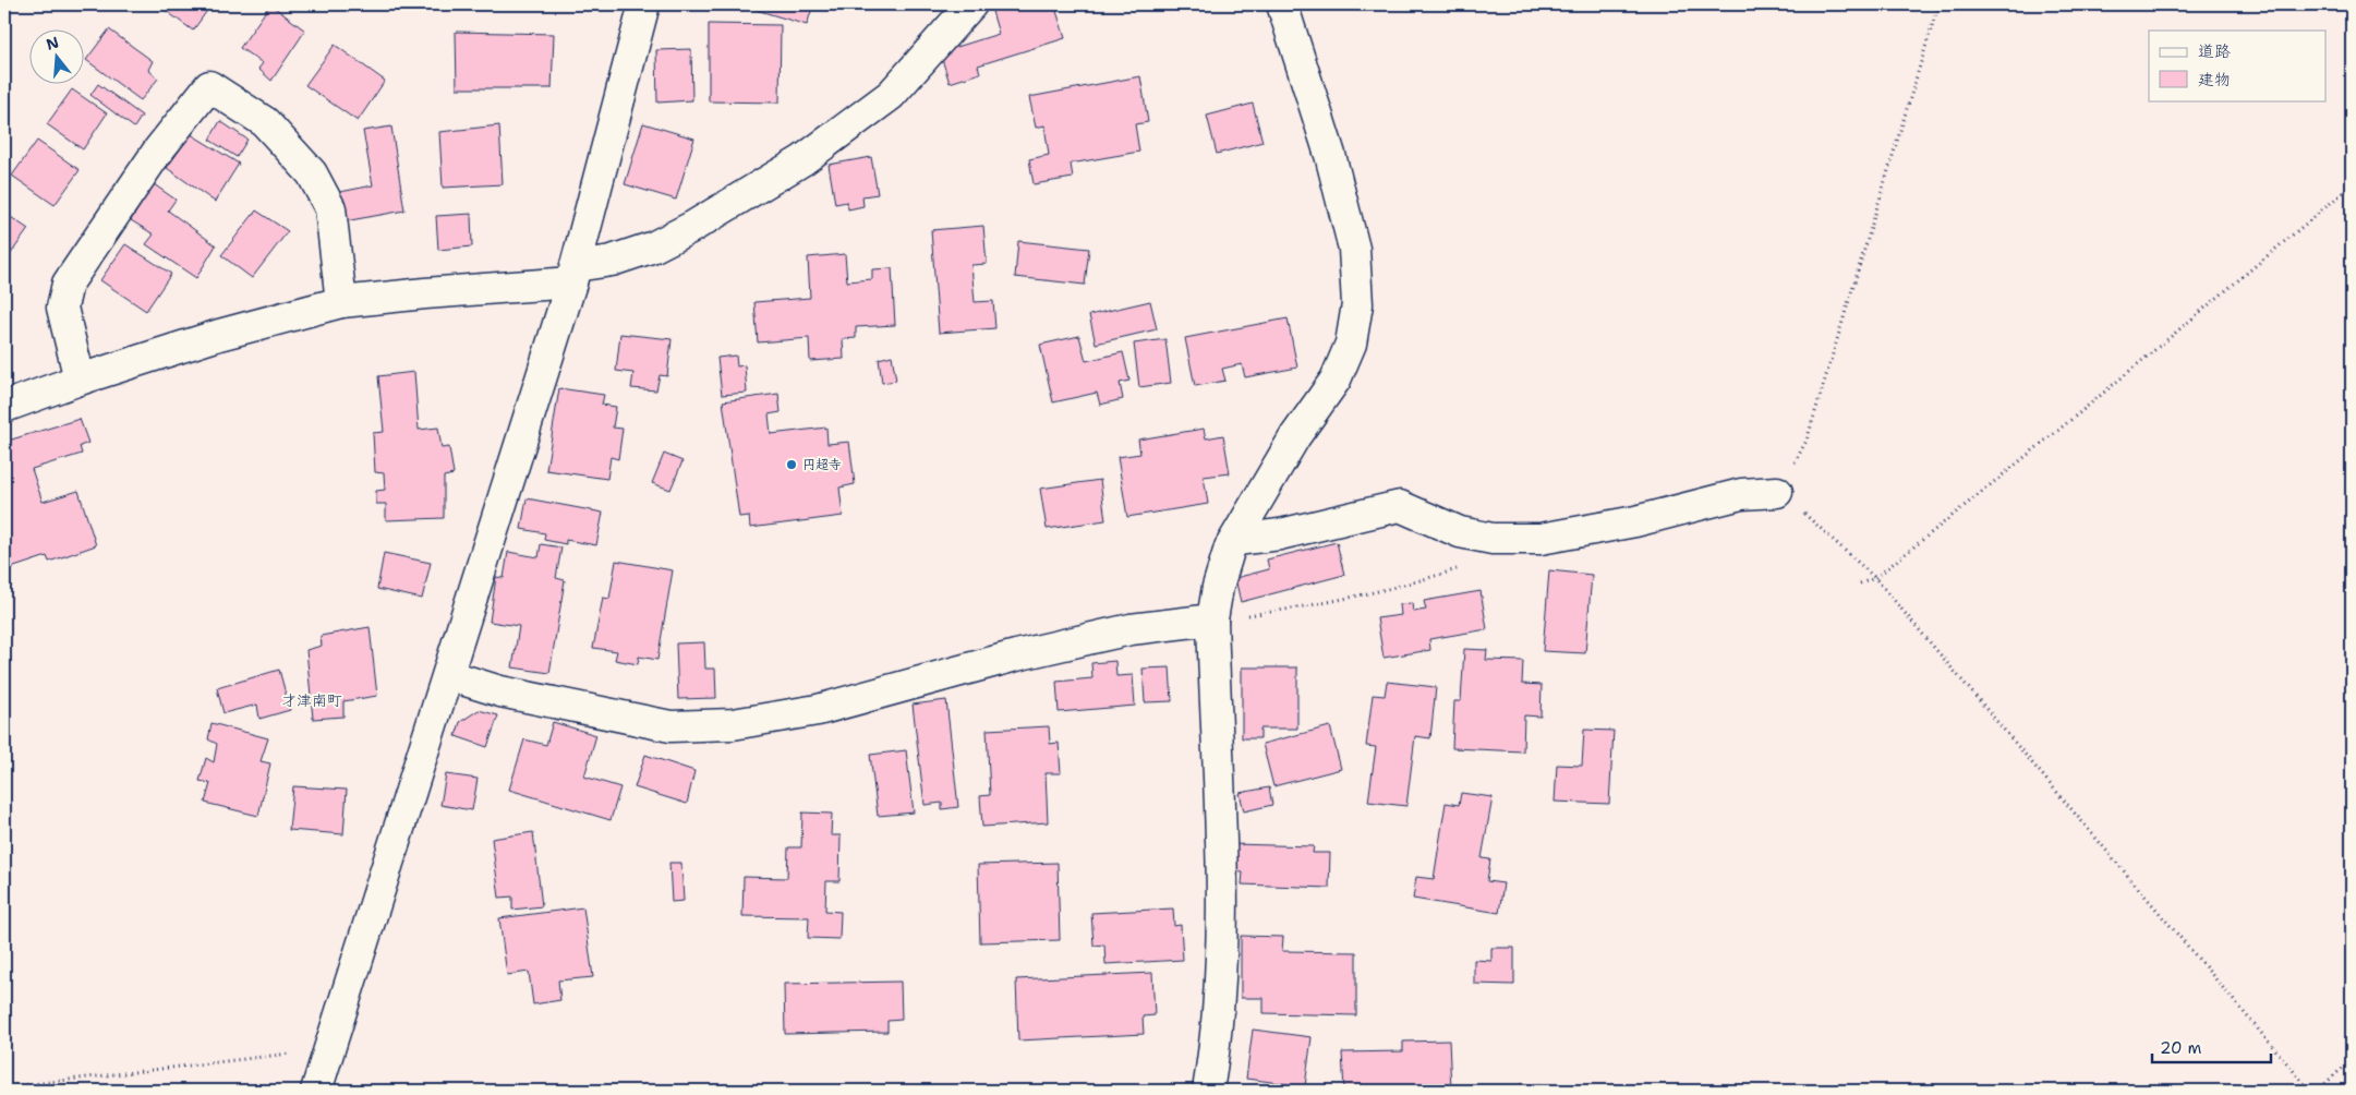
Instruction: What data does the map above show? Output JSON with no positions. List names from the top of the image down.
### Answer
{
  "districts": ["才津南町"],
  "places": ["円超寺"],
  "legend": ["道路", "建物"],
  "scale_bar": "20 m",
  "north": "top"
}
